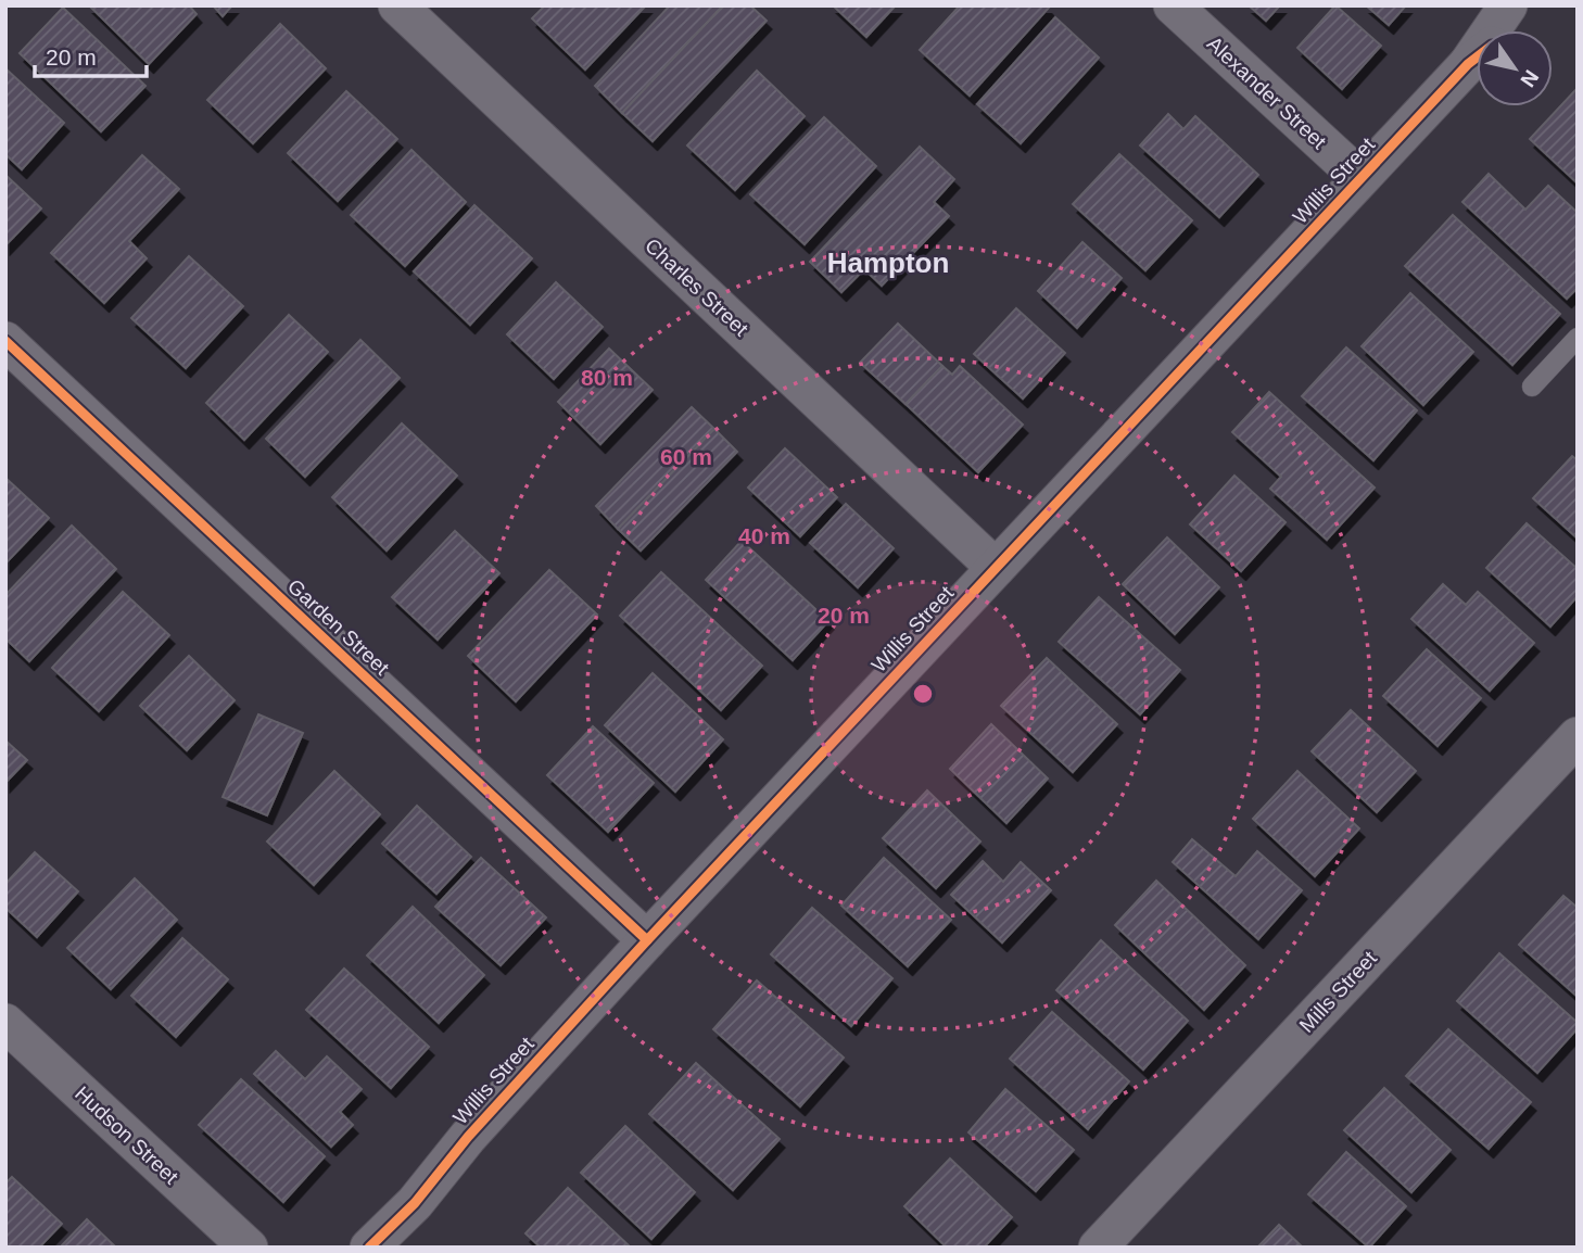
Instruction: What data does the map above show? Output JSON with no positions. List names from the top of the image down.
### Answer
{
  "streets": {
    "street": [
      "Alexander Street",
      "Willis Street",
      "Charles Street",
      "Garden Street",
      "Mills Street",
      "Hudson Street"
    ]
  },
  "crossings": [
    ["Alexander Street", "Willis Street"],
    ["Willis Street", "Charles Street"],
    ["Willis Street", "Garden Street"]
  ],
  "districts": ["Hampton"],
  "scale_bar": "20 m",
  "north": "bottom right",
  "rings": [
    "80 m",
    "60 m",
    "40 m",
    "20 m"
  ]
}
